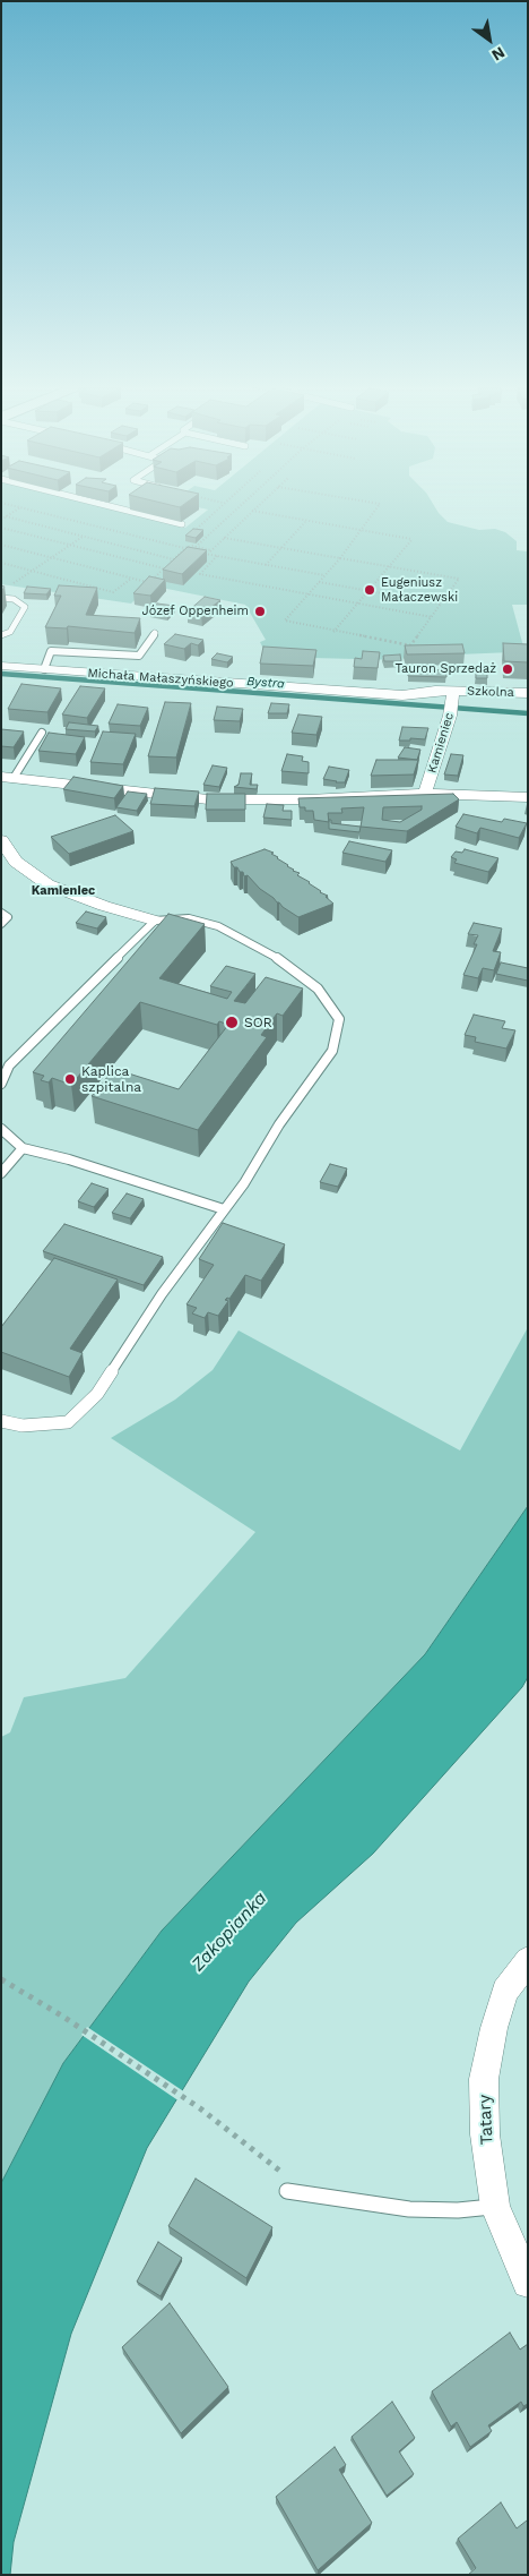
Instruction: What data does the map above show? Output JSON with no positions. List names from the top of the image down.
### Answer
{
  "streets": {
    "street": [
      "Michała Małaszyńskiego",
      "Szkolna",
      "Kamieniec",
      "Tatary"
    ]
  },
  "crossings": [
    ["Michała Małaszyńskiego", "Szkolna"],
    ["Michała Małaszyńskiego", "Kamieniec"],
    ["Szkolna", "Kamieniec"]
  ],
  "districts": ["Kamieniec"],
  "water": ["Bystra", "Zakopianka"],
  "places": [
    "Eugeniusz Małaczewski",
    "Józef Oppenheim",
    "Tauron Sprzedaż",
    "SOR",
    "Kaplica szpitalna"
  ],
  "north": "bottom right"
}
